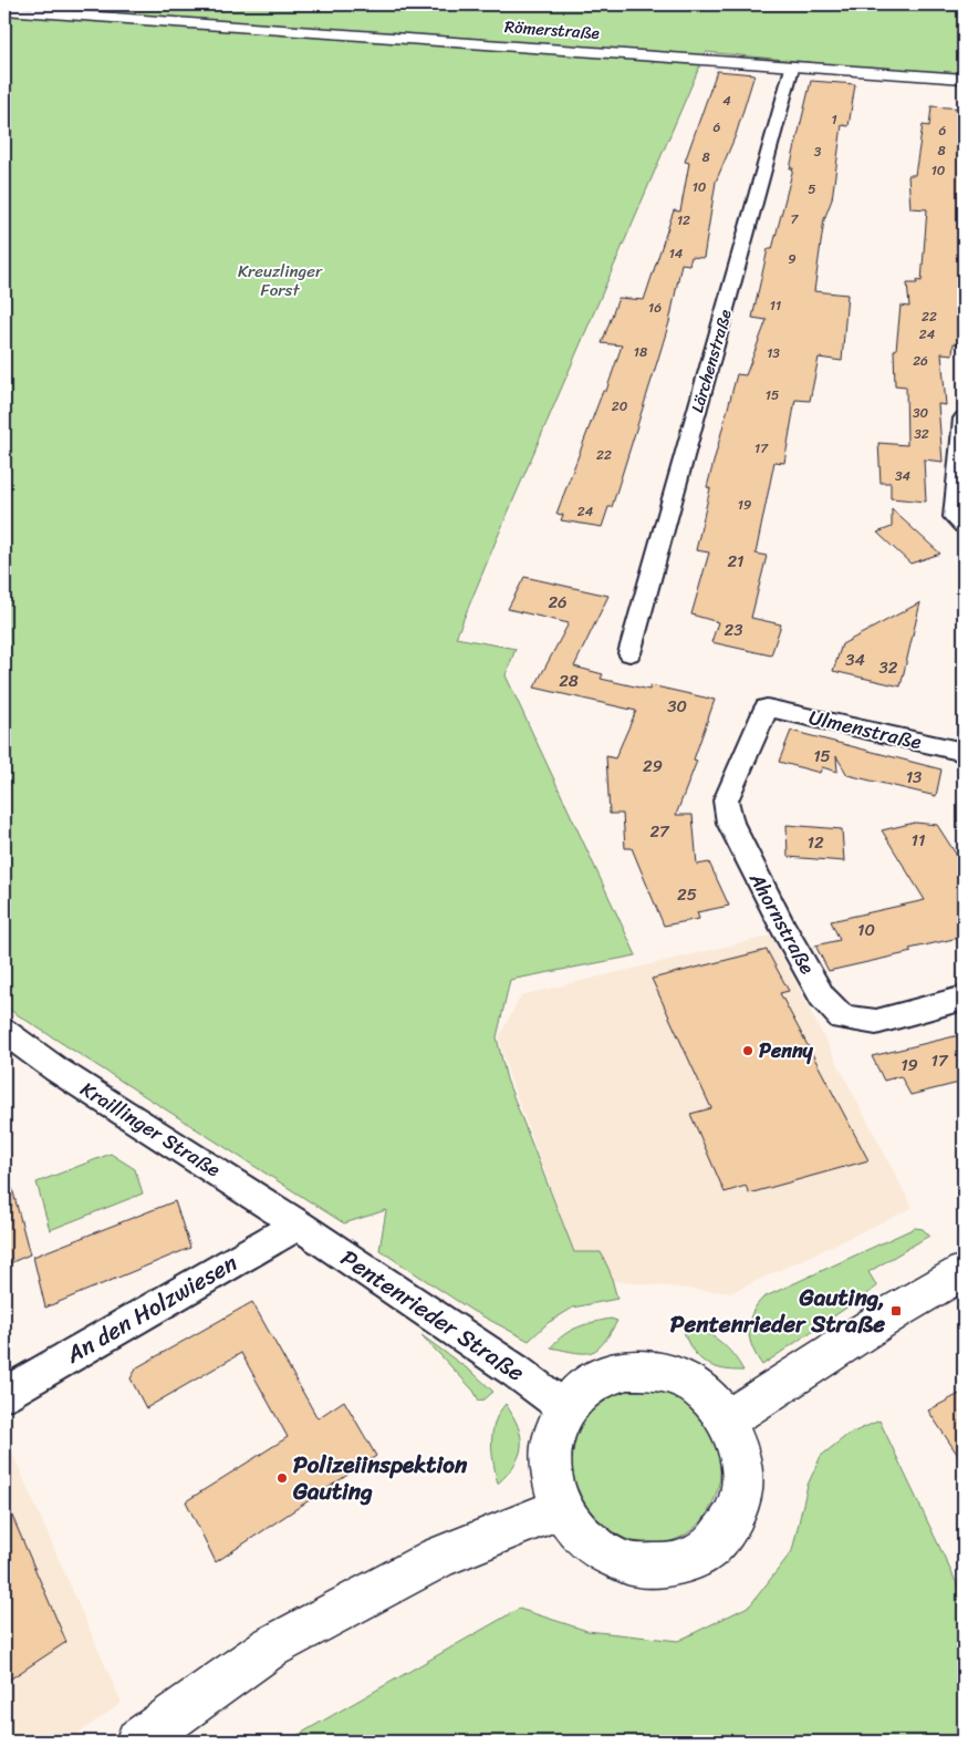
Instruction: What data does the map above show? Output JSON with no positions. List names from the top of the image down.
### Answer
{
  "streets": {
    "street": [
      "Römerstraße",
      "Lärchenstraße",
      "Ulmenstraße",
      "Ahornstraße",
      "Kraillinger Straße",
      "An den Holzwiesen",
      "Pentenrieder Straße"
    ]
  },
  "crossings": [
    ["Römerstraße", "Lärchenstraße"],
    ["Ulmenstraße", "Ahornstraße"],
    ["Kraillinger Straße", "An den Holzwiesen"],
    ["Kraillinger Straße", "Pentenrieder Straße"],
    ["An den Holzwiesen", "Pentenrieder Straße"]
  ],
  "parks": ["Kreuzlinger Forst"],
  "places": {
    "other": ["Penny", "Polizeiinspektion Gauting"],
    "transit": ["Gauting, Pentenrieder Straße"]
  },
  "house_numbers": [
    "4",
    "1",
    "6",
    "6",
    "8",
    "3",
    "8",
    "10",
    "10",
    "5",
    "7",
    "12",
    "14",
    "9",
    "11",
    "16",
    "22",
    "24",
    "18",
    "13",
    "26",
    "15",
    "20",
    "30",
    "32",
    "17",
    "22",
    "34",
    "19",
    "24",
    "21",
    "26",
    "23",
    "34",
    "32",
    "28",
    "30",
    "15",
    "29",
    "13",
    "27",
    "11",
    "12",
    "25",
    "10",
    "17",
    "19"
  ]
}
